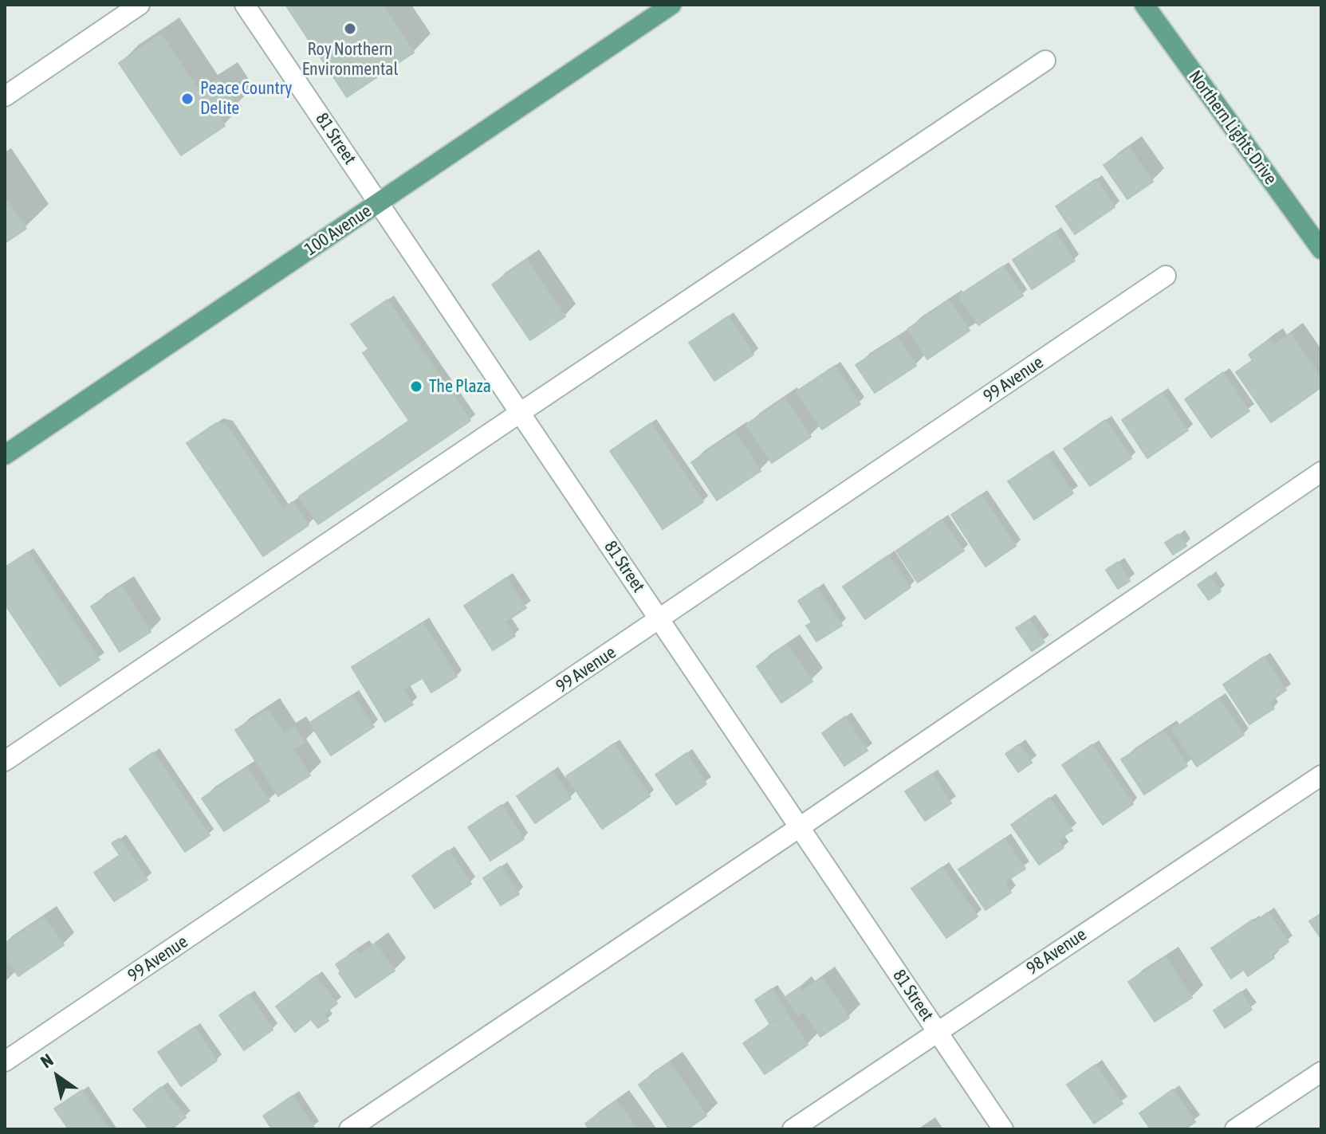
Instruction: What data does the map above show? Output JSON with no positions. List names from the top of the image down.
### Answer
{
  "streets": {
    "main road": ["Northern Lights Drive", "100 Avenue"],
    "street": ["81 Street", "99 Avenue", "98 Avenue"]
  },
  "crossings": [
    ["81 Street", "100 Avenue"],
    ["81 Street", "99 Avenue"],
    ["81 Street", "98 Avenue"]
  ],
  "places": ["Roy Northern Environmental", "Peace Country Delite", "The Plaza"],
  "north": "top left"
}
